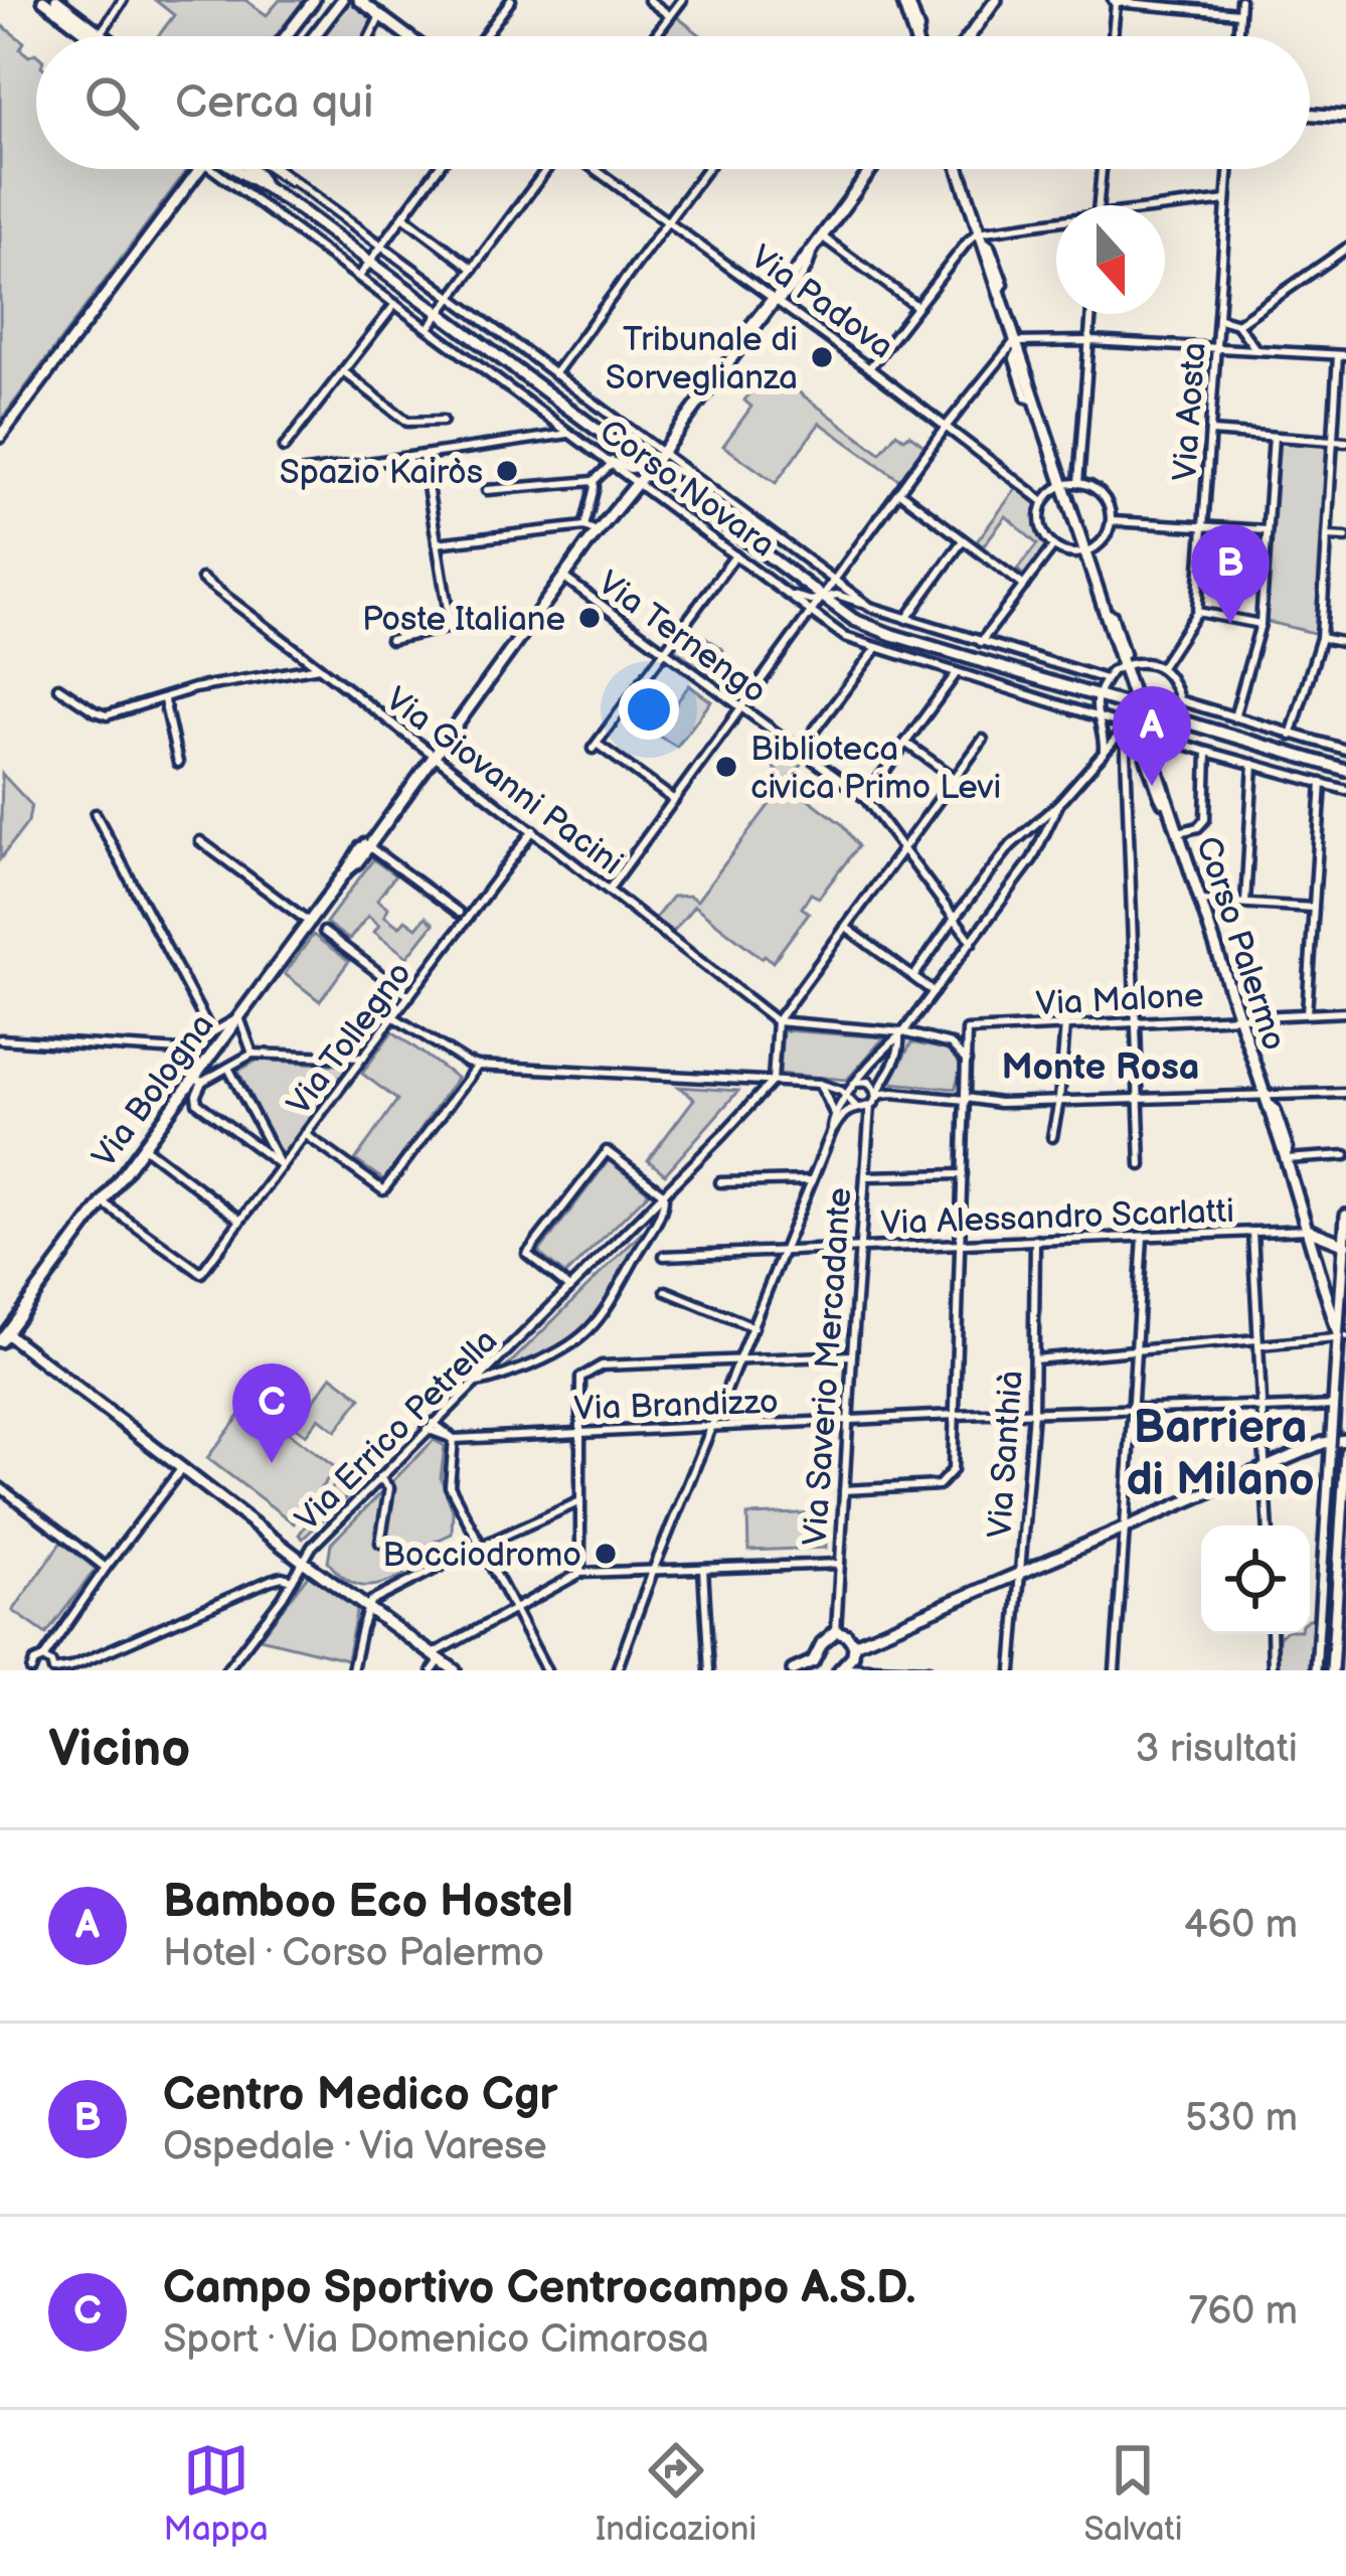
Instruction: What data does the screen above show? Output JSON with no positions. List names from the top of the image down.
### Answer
{
  "streets": {
    "main road": ["Corso Novara", "Corso Palermo", "Via Bologna"],
    "street": [
      "Via Padova",
      "Via Aosta",
      "Via Ternengo",
      "Via Giovanni Pacini",
      "Via Malone",
      "Via Tollegno",
      "Via Alessandro Scarlatti",
      "Via Saverio Mercadante",
      "Via Brandizzo",
      "Via Errico Petrella",
      "Via Santhià"
    ]
  },
  "crossings": [
    ["Via Padova", "Via Bologna"],
    ["Corso Novara", "Corso Palermo"],
    ["Corso Novara", "Via Bologna"],
    ["Via Ternengo", "Via Bologna"],
    ["Via Giovanni Pacini", "Via Tollegno"],
    ["Via Giovanni Pacini", "Via Bologna"],
    ["Corso Palermo", "Via Malone"],
    ["Corso Palermo", "Via Alessandro Scarlatti"],
    ["Via Tollegno", "Via Bologna"],
    ["Via Alessandro Scarlatti", "Via Saverio Mercadante"],
    ["Via Alessandro Scarlatti", "Via Santhià"],
    ["Via Saverio Mercadante", "Via Brandizzo"],
    ["Via Brandizzo", "Via Santhià"]
  ],
  "districts": ["Monte Rosa", "Barriera di Milano"],
  "places": [
    "Tribunale di Sorveglianza",
    "Spazio Kairòs",
    "Poste Italiane",
    "Biblioteca civica Primo Levi",
    "Bocciodromo"
  ],
  "north": "bottom",
  "page": {
    "search": "Cerca qui",
    "pins": ["B", "A", "C"],
    "heading": ["Vicino", "3 risultati"],
    "list": [
      {
        "mark": "A",
        "name": "Bamboo Eco Hostel",
        "note": "Hotel · Corso Palermo",
        "value": "460 m"
      },
      {
        "mark": "B",
        "name": "Centro Medico Cgr",
        "note": "Ospedale · Via Varese",
        "value": "530 m"
      },
      {
        "mark": "C",
        "name": "Campo Sportivo Centrocampo A.S.D.",
        "note": "Sport · Via Domenico Cimarosa",
        "value": "760 m"
      }
    ],
    "nav": ["Mappa", "Indicazioni", "Salvati"]
  }
}
